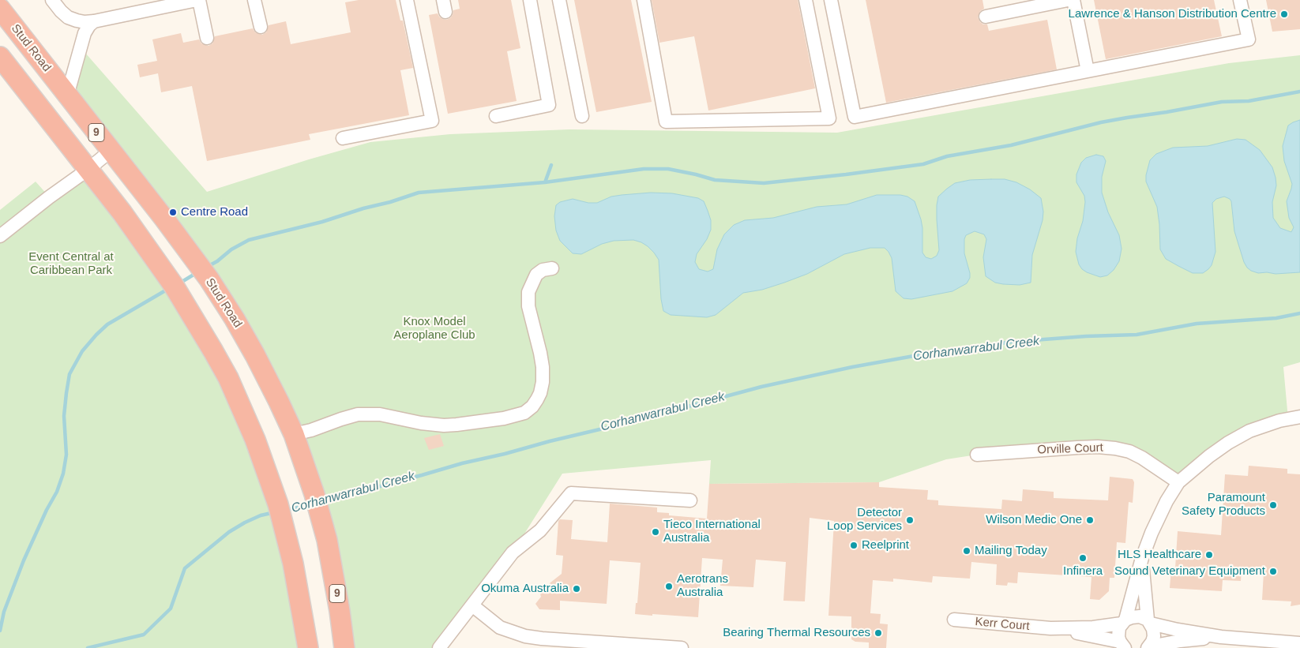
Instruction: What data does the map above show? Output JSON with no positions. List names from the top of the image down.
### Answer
{
  "streets": {
    "highway": ["Stud Road", "9"],
    "street": ["Orville Court", "Kerr Court"]
  },
  "water": ["Corhanwarrabul Creek"],
  "parks": ["Event Central at Caribbean Park", "Knox Model Aeroplane Club"],
  "places": [
    "Lawrence & Hanson Distribution Centre",
    "Centre Road",
    "Paramount Safety Products",
    "Detector Loop Services",
    "Wilson Medic One",
    "Tieco International Australia",
    "Reelprint",
    "Mailing Today",
    "HLS Healthcare",
    "Infinera",
    "Sound Veterinary Equipment",
    "Aerotrans Australia",
    "Okuma Australia",
    "Bearing Thermal Resources"
  ]
}
